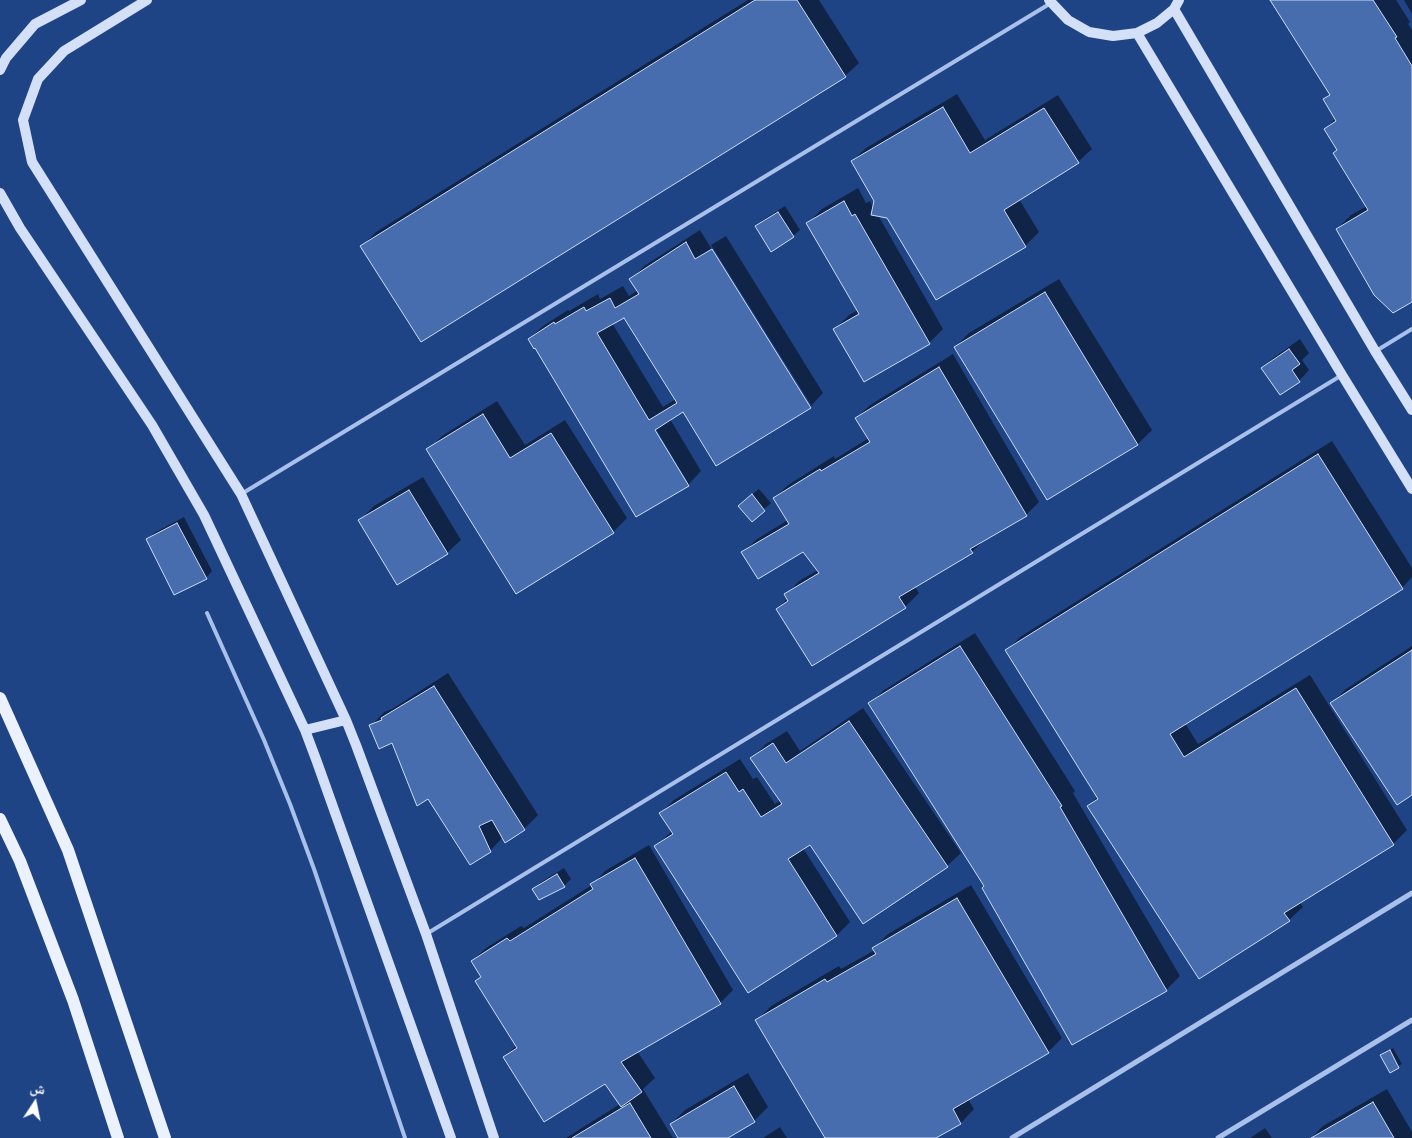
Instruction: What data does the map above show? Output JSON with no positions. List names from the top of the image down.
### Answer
{
  "north": "top"
}
